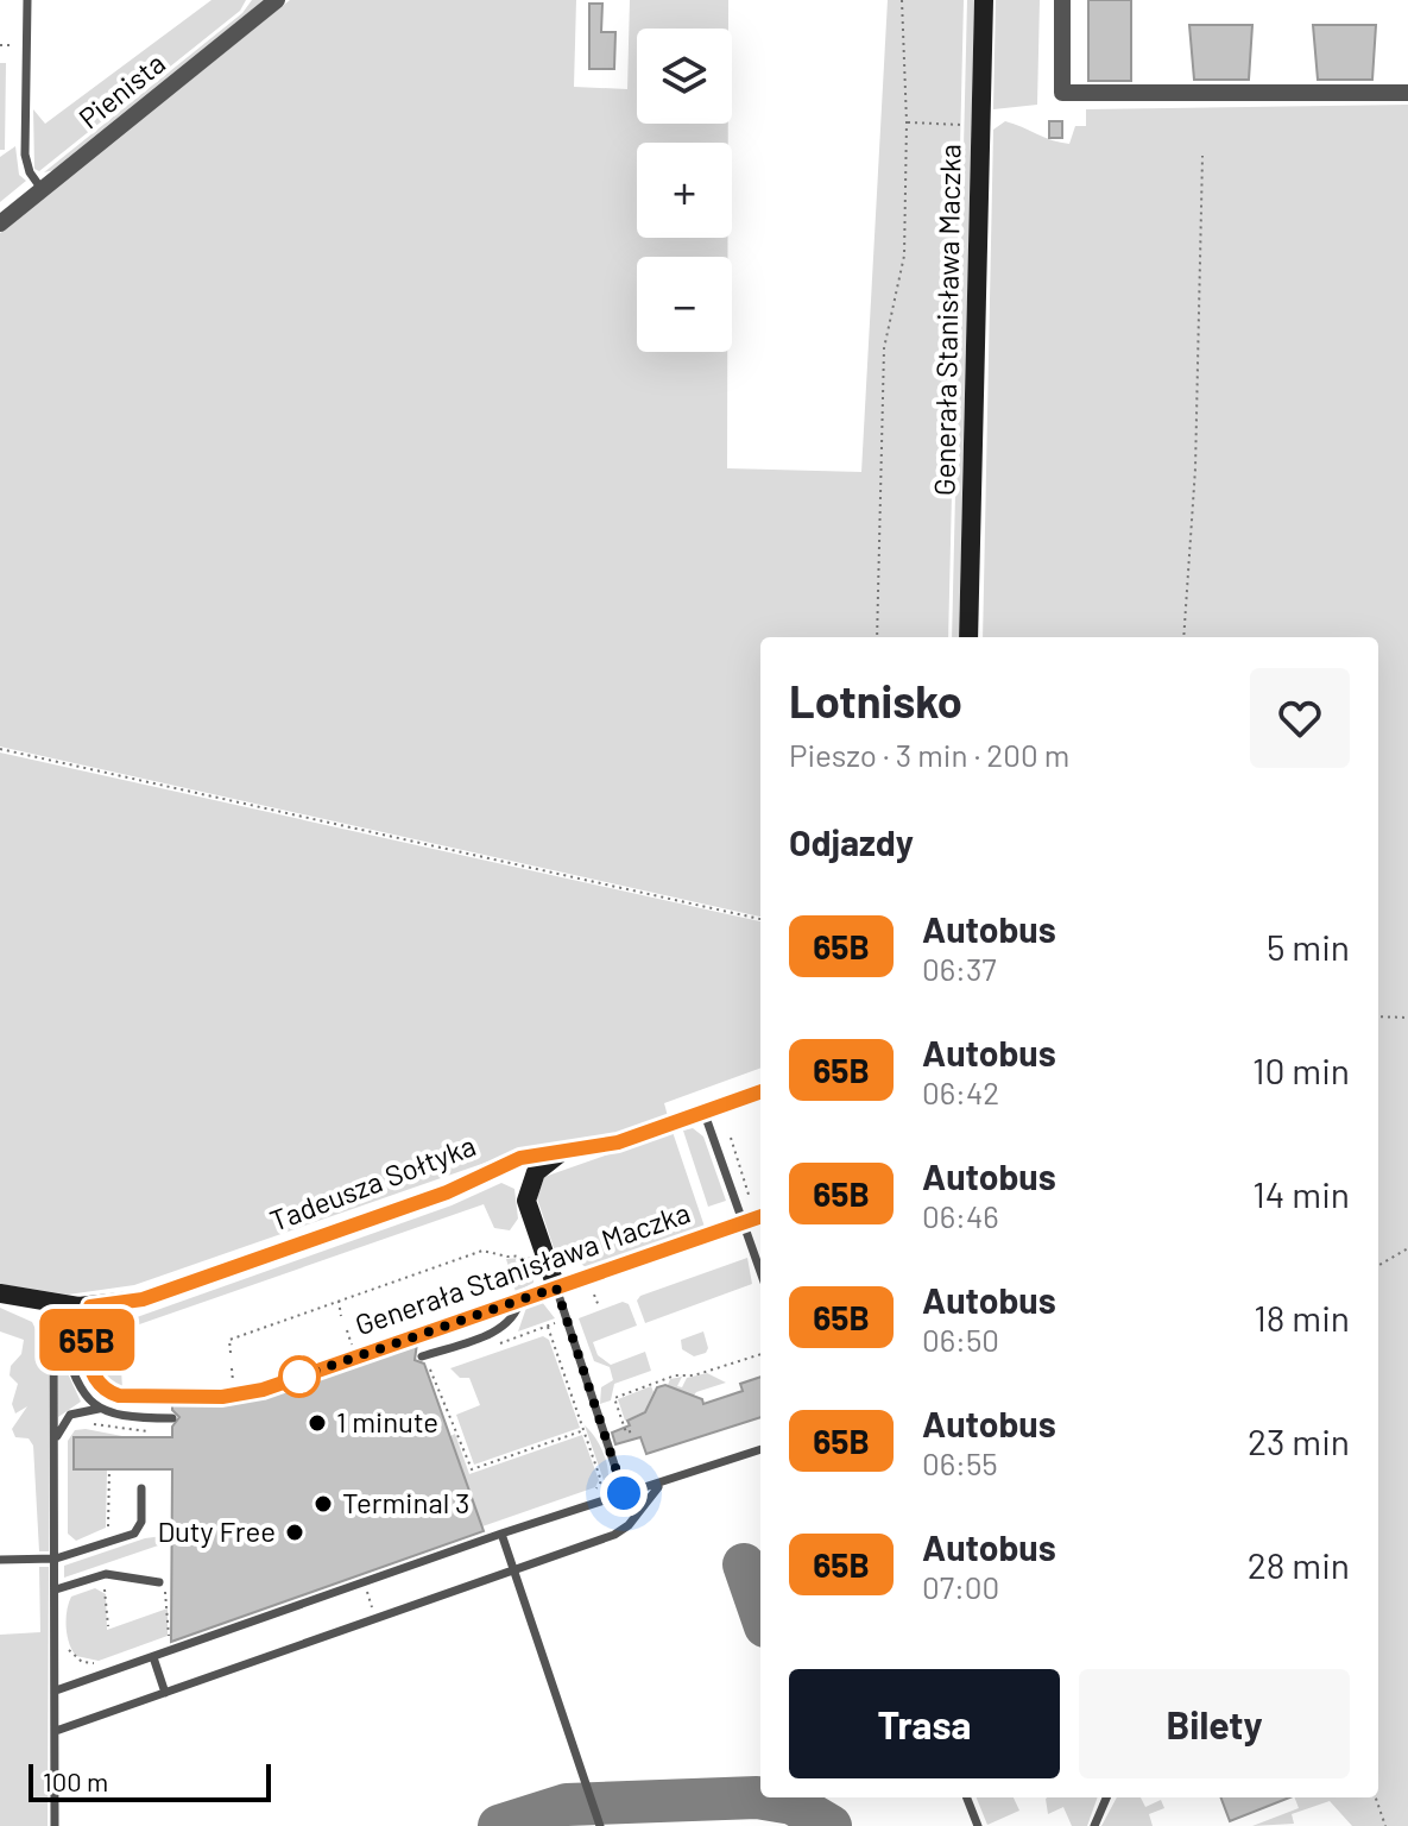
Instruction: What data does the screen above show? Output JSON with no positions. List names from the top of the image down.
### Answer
{
  "streets": {
    "street": ["Pienista", "Generała Stanisława Maczka", "Tadeusza Sołtyka"]
  },
  "crossings": [
    ["Generała Stanisława Maczka", "Tadeusza Sołtyka"]
  ],
  "places": ["1 minute", "Terminal 3", "Duty Free"],
  "lines": ["bus line 65B"],
  "scale_bar": "100 m",
  "page": {
    "on_map": "65B",
    "map_buttons": ["+", "−"],
    "heading": [
      ["Lotnisko", "Pieszo · 3 min · 200 m"],
      "Odjazdy"
    ],
    "list": [
      {
        "mark": "65B",
        "name": "Autobus",
        "note": "06:37",
        "value": "5 min"
      },
      {
        "mark": "65B",
        "name": "Autobus",
        "note": "06:42",
        "value": "10 min"
      },
      {
        "mark": "65B",
        "name": "Autobus",
        "note": "06:46",
        "value": "14 min"
      },
      {
        "mark": "65B",
        "name": "Autobus",
        "note": "06:50",
        "value": "18 min"
      },
      {
        "mark": "65B",
        "name": "Autobus",
        "note": "06:55",
        "value": "23 min"
      },
      {
        "mark": "65B",
        "name": "Autobus",
        "note": "07:00",
        "value": "28 min"
      }
    ],
    "buttons": ["Trasa", "Bilety"],
    "scale": "100 m"
  }
}
